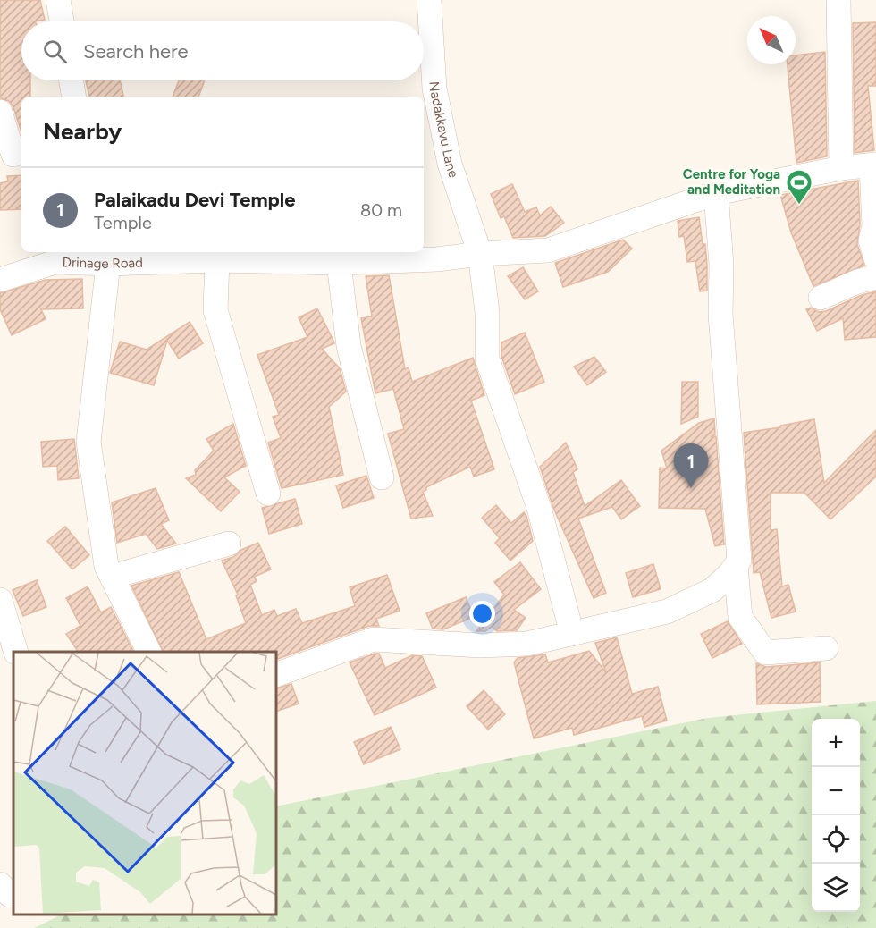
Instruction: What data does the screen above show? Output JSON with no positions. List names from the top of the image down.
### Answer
{
  "streets": {
    "street": ["Nadakkavu Lane", "Drinage Road"]
  },
  "crossings": [
    ["Nadakkavu Lane", "Drinage Road"]
  ],
  "places": {
    "sports": ["Centre for Yoga and Meditation"]
  },
  "north": "top left",
  "page": {
    "search": "Search here",
    "heading": "Nearby",
    "list": [
      {
        "mark": "1",
        "name": "Palaikadu Devi Temple",
        "note": "Temple",
        "value": "80 m"
      }
    ],
    "pins": "1",
    "map_buttons": ["+", "−"]
  }
}
